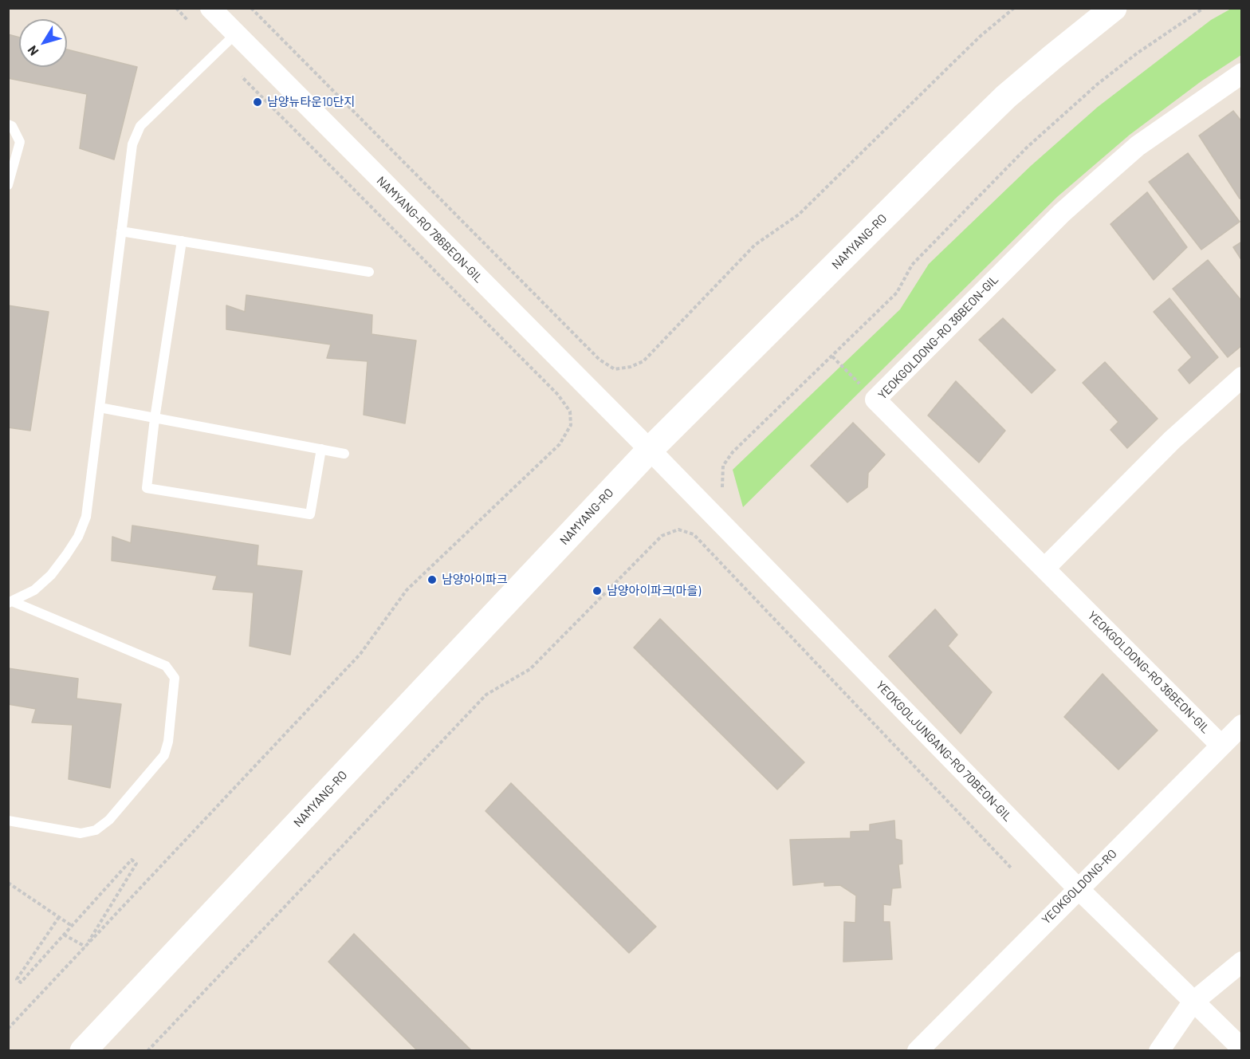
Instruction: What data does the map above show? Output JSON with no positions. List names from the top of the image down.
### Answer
{
  "streets": {
    "main road": ["NAMYANG-RO"],
    "street": [
      "NAMYANG-RO 786BEON-GIL",
      "YEOKGOLDONG-RO 36BEON-GIL",
      "YEOKGOLJUNGANG-RO 70BEON-GIL",
      "YEOKGOLDONG-RO"
    ]
  },
  "crossings": [
    ["NAMYANG-RO 786BEON-GIL", "NAMYANG-RO"],
    ["NAMYANG-RO 786BEON-GIL", "YEOKGOLJUNGANG-RO 70BEON-GIL"],
    ["NAMYANG-RO", "YEOKGOLJUNGANG-RO 70BEON-GIL"],
    ["YEOKGOLDONG-RO 36BEON-GIL", "YEOKGOLDONG-RO"],
    ["YEOKGOLJUNGANG-RO 70BEON-GIL", "YEOKGOLDONG-RO"]
  ],
  "places": ["남양뉴타운10단지", "남양아이파크", "남양아이파크(마을)"],
  "north": "bottom left"
}
